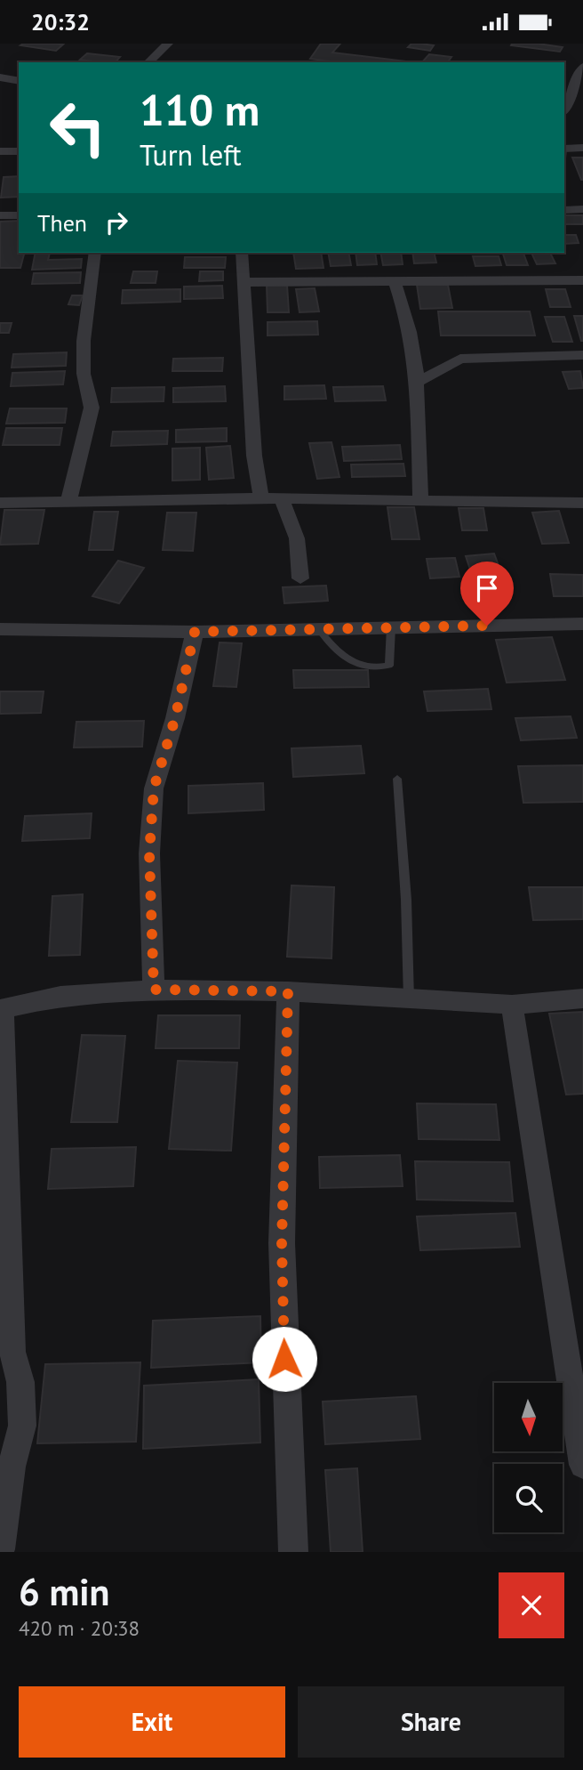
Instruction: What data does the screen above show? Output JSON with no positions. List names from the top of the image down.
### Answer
{
  "north": "bottom",
  "page": {
    "status": "20:32",
    "turn": ["110 m", "Turn left"],
    "then": "Then",
    "heading": ["6 min", "420 m · 20:38"],
    "buttons": ["Exit", "Share"]
  }
}
